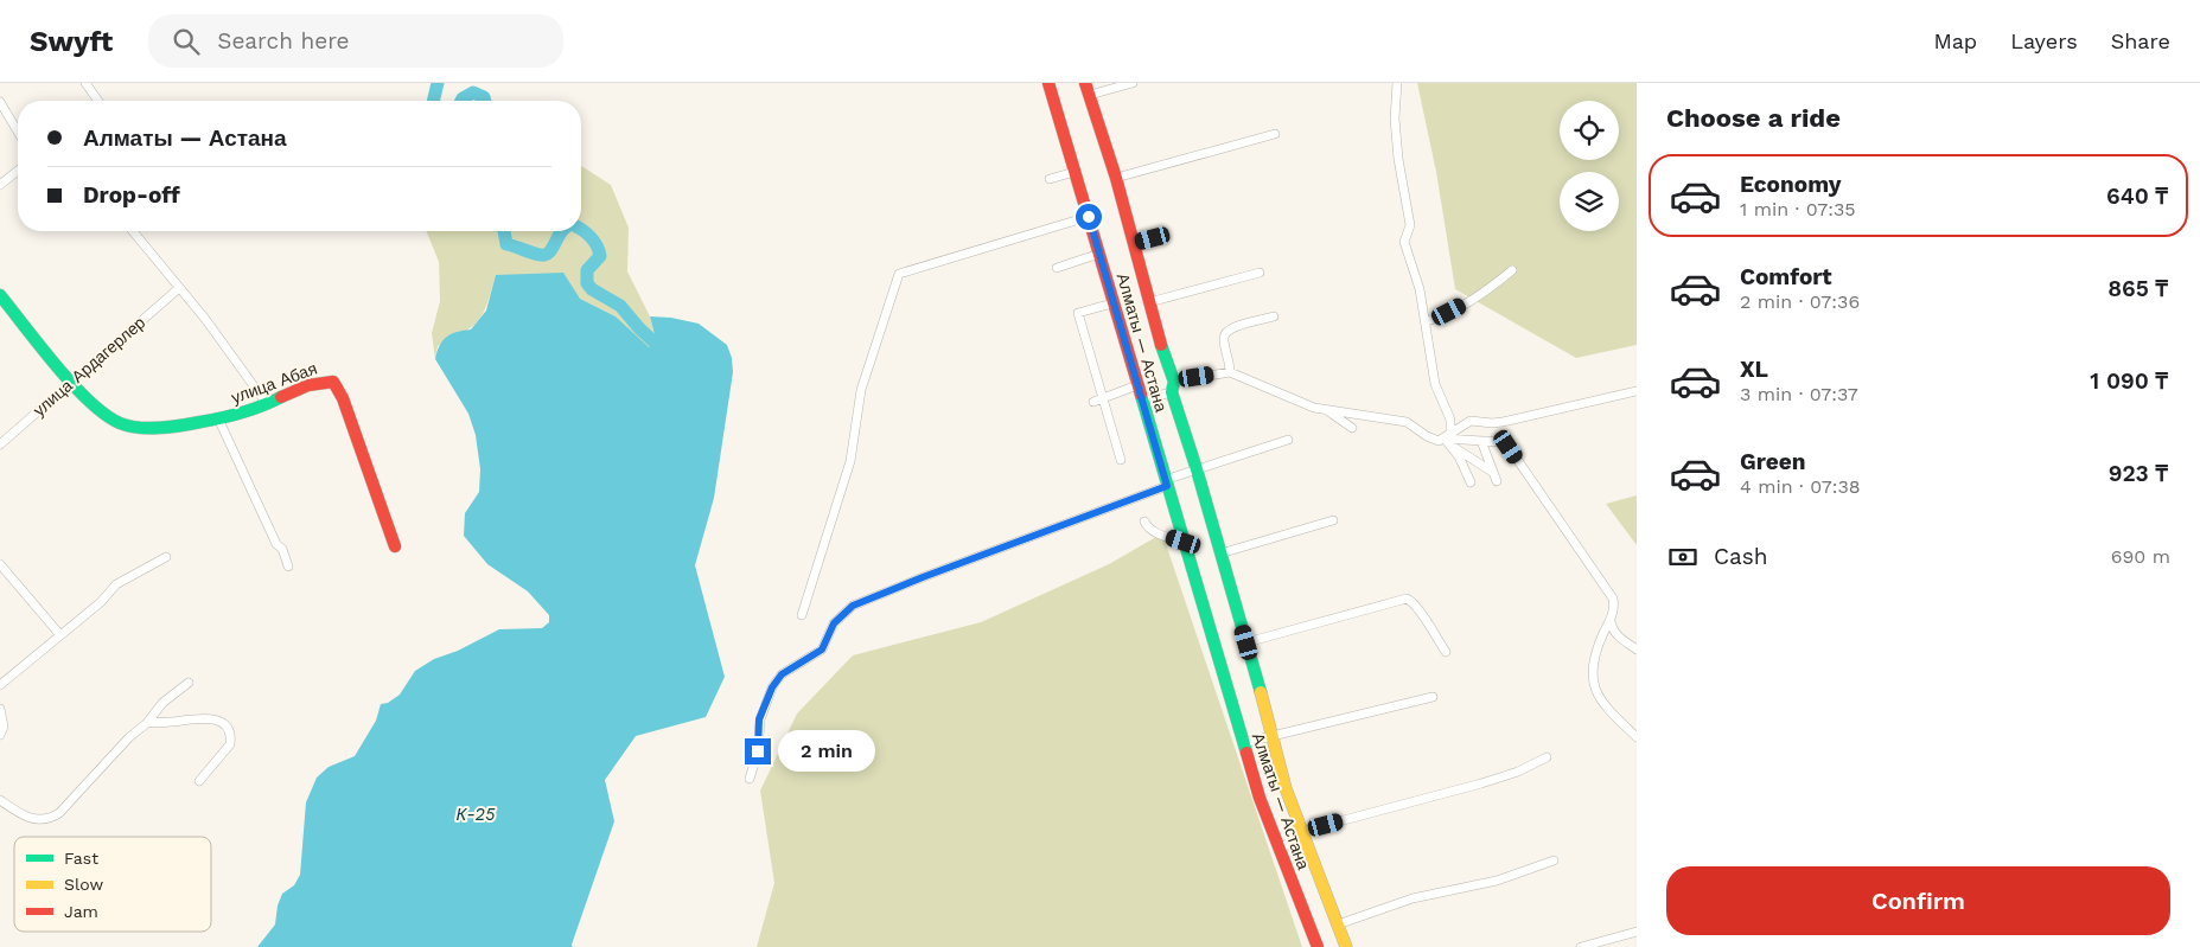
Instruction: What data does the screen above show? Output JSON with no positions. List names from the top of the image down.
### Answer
{
  "streets": {
    "main road": ["Алматы — Астана", "улица Абая"],
    "street": ["улица Ардагерлер"]
  },
  "crossings": [
    ["улица Ардагерлер", "улица Абая"]
  ],
  "water": ["К-25"],
  "legend": ["Fast", "Slow", "Jam"],
  "page": {
    "header": "Swyft",
    "search": "Search here",
    "nav": ["Map", "Layers", "Share"],
    "heading": "Choose a ride",
    "banner": ["Алматы — Астана", "Drop-off"],
    "list": [
      {
        "name": "Economy",
        "note": "1 min · 07:35",
        "value": "640 ₸"
      },
      {
        "name": "Comfort",
        "note": "2 min · 07:36",
        "value": "865 ₸"
      },
      {
        "name": "XL",
        "note": "3 min · 07:37",
        "value": "1 090 ₸"
      },
      {
        "name": "Green",
        "note": "4 min · 07:38",
        "value": "923 ₸"
      }
    ],
    "pay": ["Cash", "690 m"],
    "bubble": "2 min",
    "buttons": "Confirm"
  }
}
